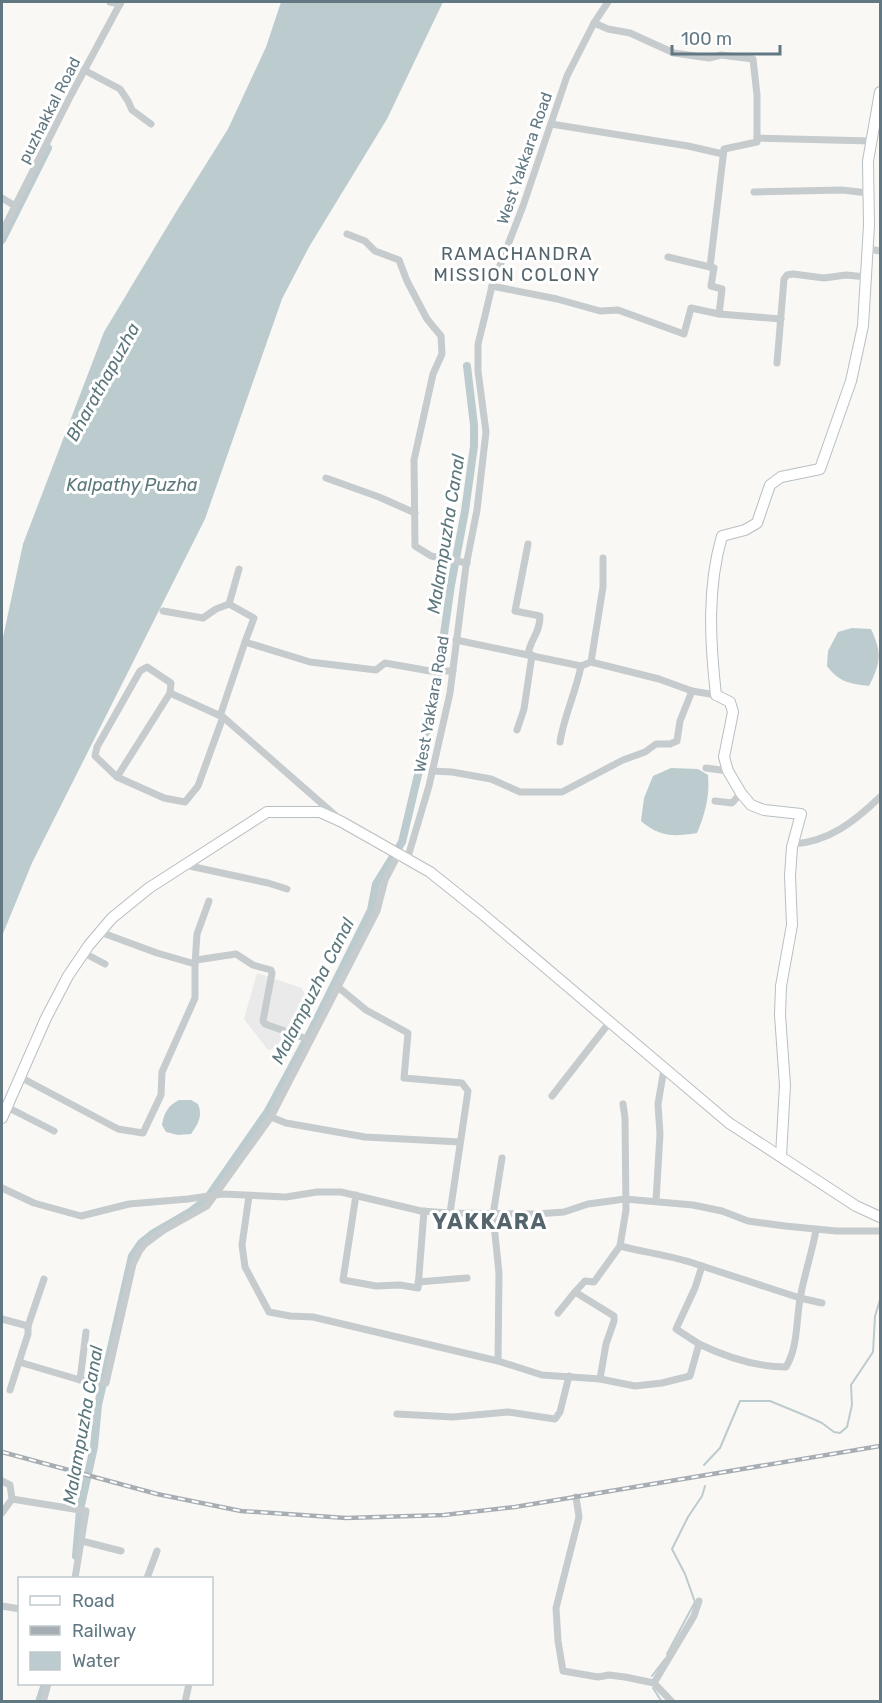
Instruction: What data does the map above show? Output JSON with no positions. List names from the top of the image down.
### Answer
{
  "streets": {
    "street": ["puzhakkal Road", "West Yakkara Road"]
  },
  "districts": ["RAMACHANDRA MISSION COLONY", "YAKKARA"],
  "water": ["Bharathapuzha", "Kalpathy Puzha", "Malampuzha Canal"],
  "legend": ["Road", "Railway", "Water"],
  "scale_bar": "100 m"
}
